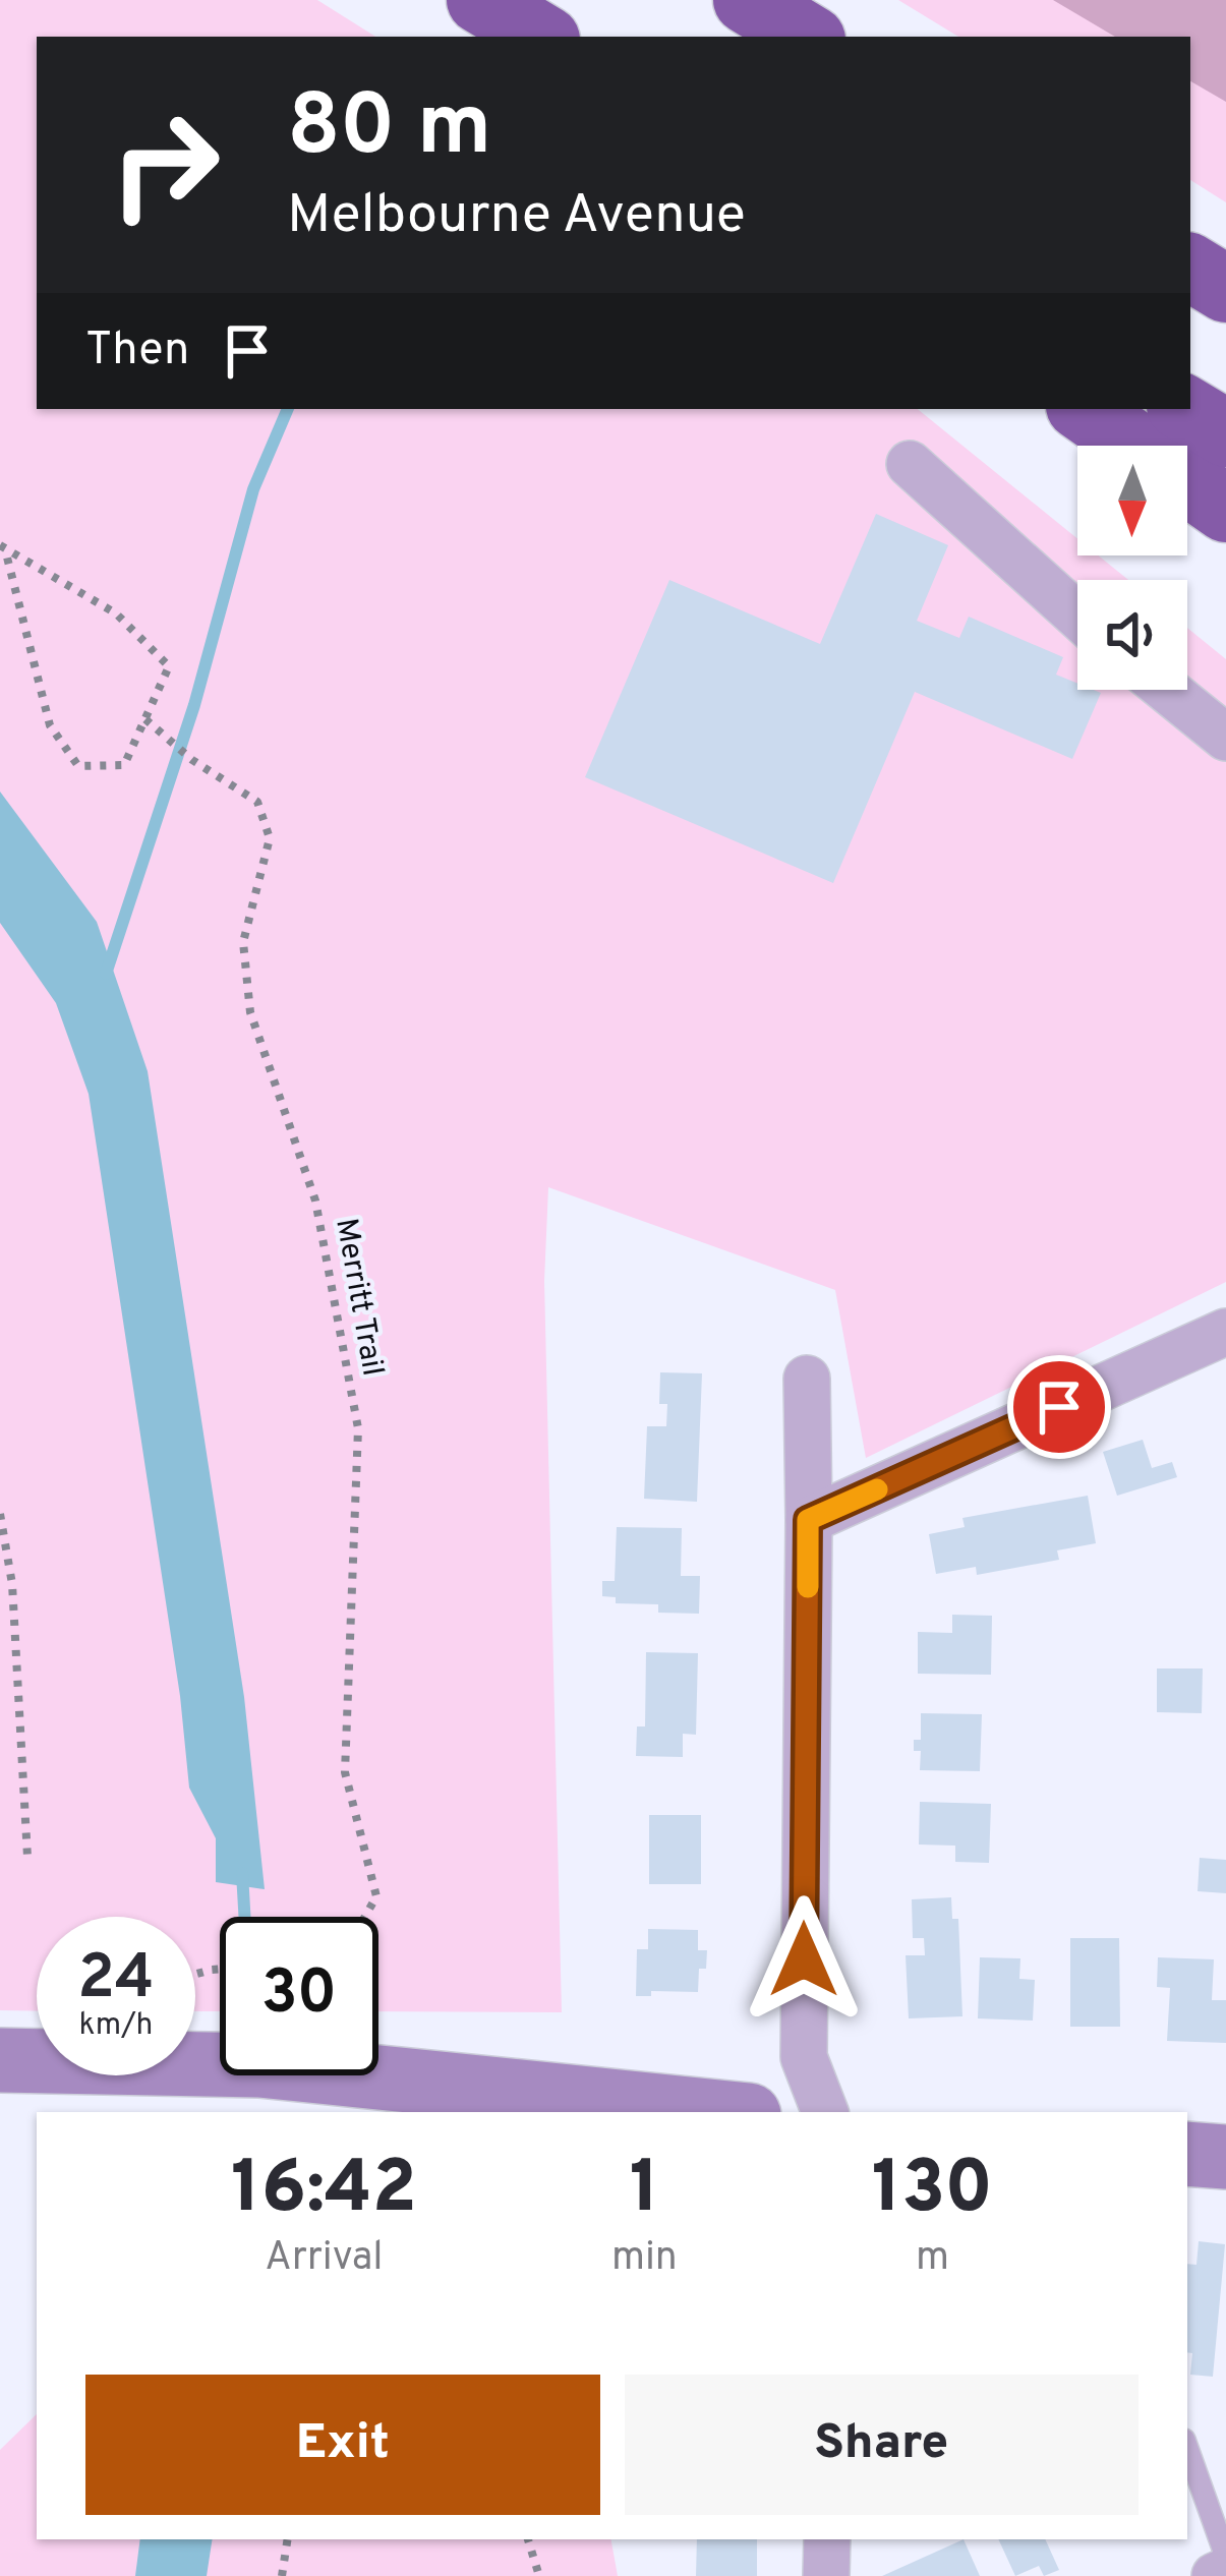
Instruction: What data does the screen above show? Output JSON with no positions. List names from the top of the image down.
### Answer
{
  "streets": {
    "path": ["Merritt Trail"]
  },
  "north": "bottom",
  "page": {
    "turn": ["80 m", "Melbourne Avenue"],
    "then": "Then",
    "speed": "24 km/h",
    "limit": "30",
    "eta": [
      "16:42",
      "Arrival",
      "1",
      "min",
      "130",
      "m"
    ],
    "buttons": ["Exit", "Share"]
  }
}
